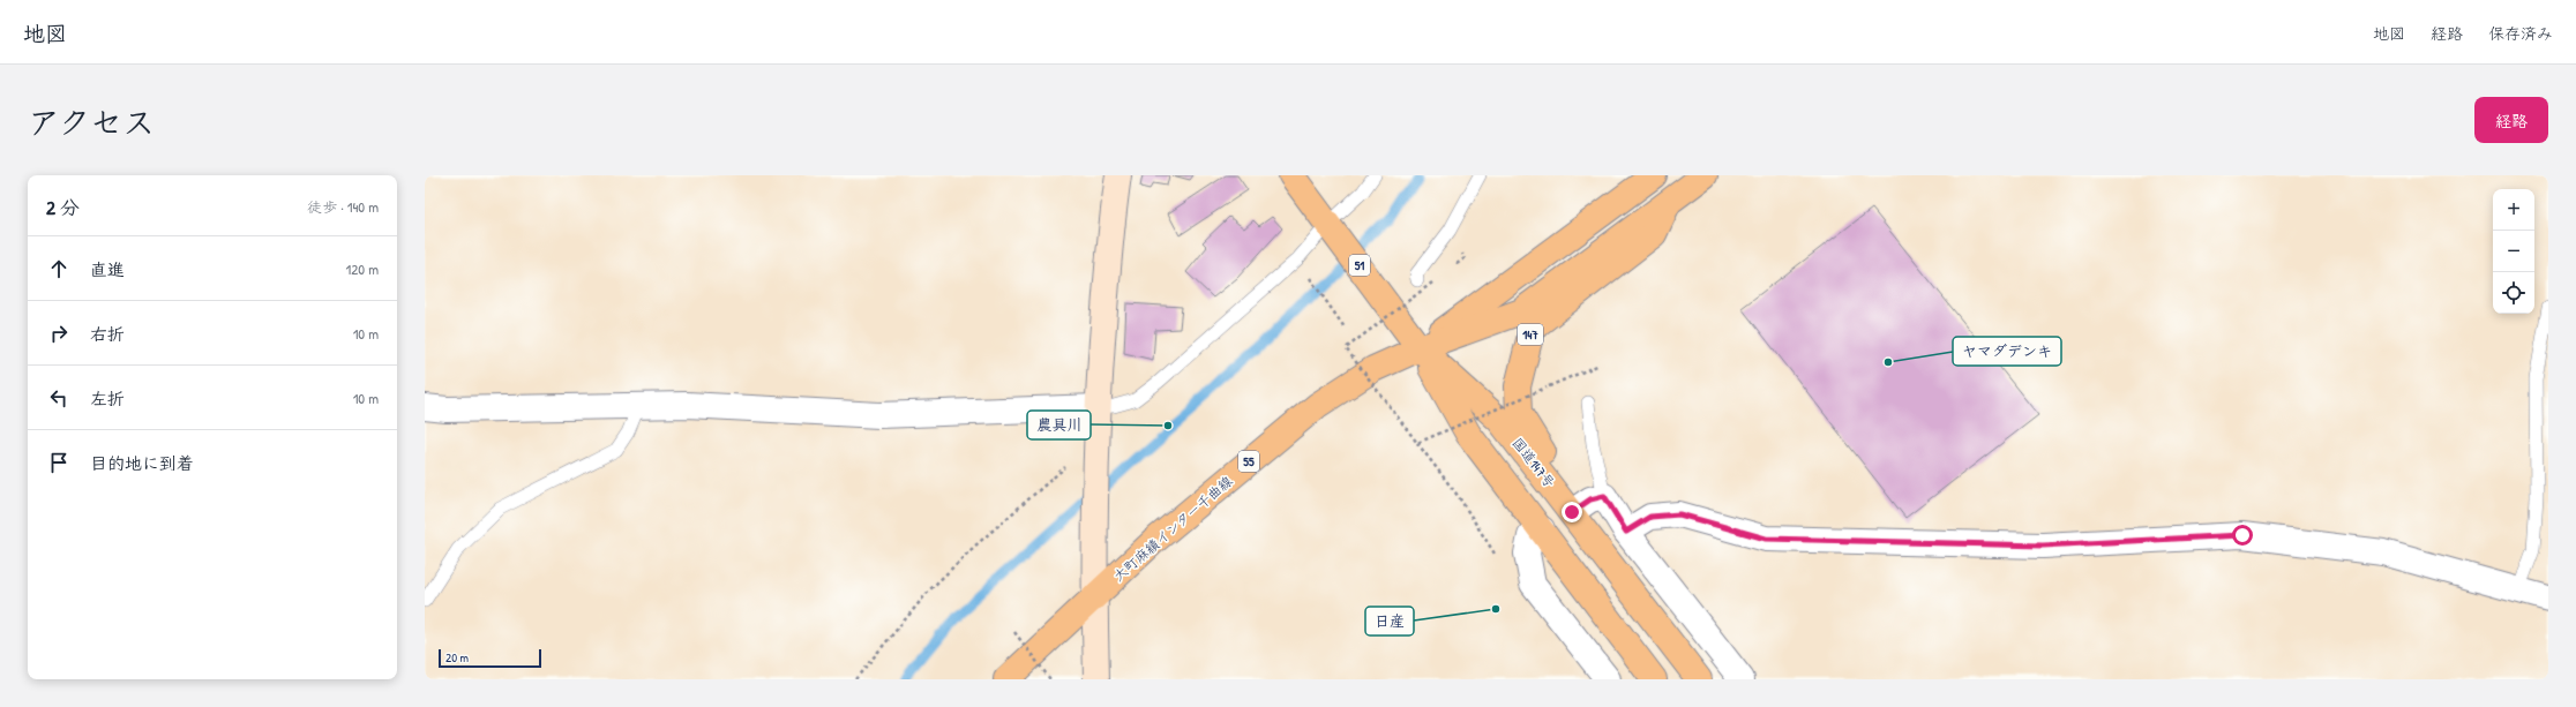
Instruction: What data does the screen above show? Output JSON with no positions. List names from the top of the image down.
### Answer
{
  "streets": {
    "main road": [
      "51",
      "147",
      "55",
      "国道147号",
      "大町麻績インター千曲線"
    ]
  },
  "crossings": [
    ["51", "147"],
    ["51", "国道147号"],
    ["51", "大町麻績インター千曲線"],
    ["147", "国道147号"],
    ["147", "大町麻績インター千曲線"],
    ["国道147号", "大町麻績インター千曲線"]
  ],
  "places": ["ヤマダデンキ", "農具川", "日産"],
  "scale_bar": "20 m",
  "page": {
    "header": "地図",
    "nav": ["地図", "経路", "保存済み"],
    "title": "アクセス",
    "buttons": "経路",
    "heading": ["2 分", "徒歩 · 140 m"],
    "map_buttons": ["+", "−"],
    "list": [
      ["直進", "120 m"],
      ["右折", "10 m"],
      ["左折", "10 m"],
      "目的地に到着"
    ],
    "scale": "20 m"
  }
}
